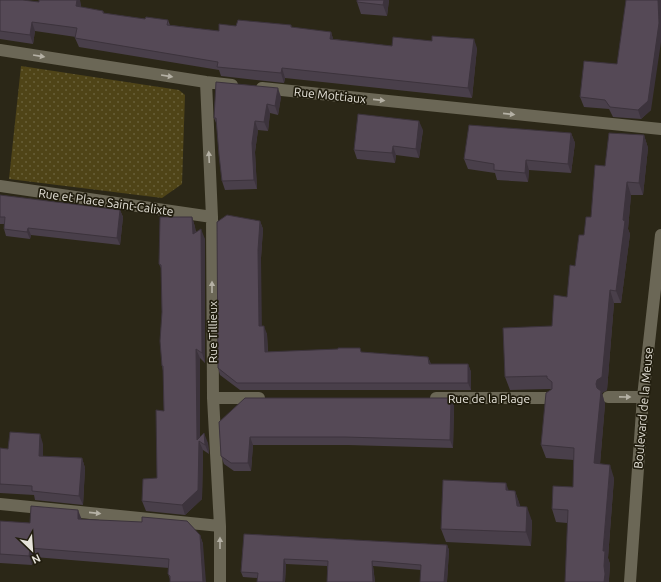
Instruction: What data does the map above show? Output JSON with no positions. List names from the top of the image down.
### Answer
{
  "streets": {
    "street": [
      "Rue Mottiaux",
      "Rue et Place Saint-Calixte",
      "Rue Tillieux",
      "Rue de la Plage",
      "Boulevard de la Meuse"
    ]
  },
  "crossings": [
    ["Rue Mottiaux", "Rue Tillieux"],
    ["Rue et Place Saint-Calixte", "Rue Tillieux"]
  ],
  "one_way": ["Rue Mottiaux", "Rue Tillieux"],
  "north": "bottom right"
}
